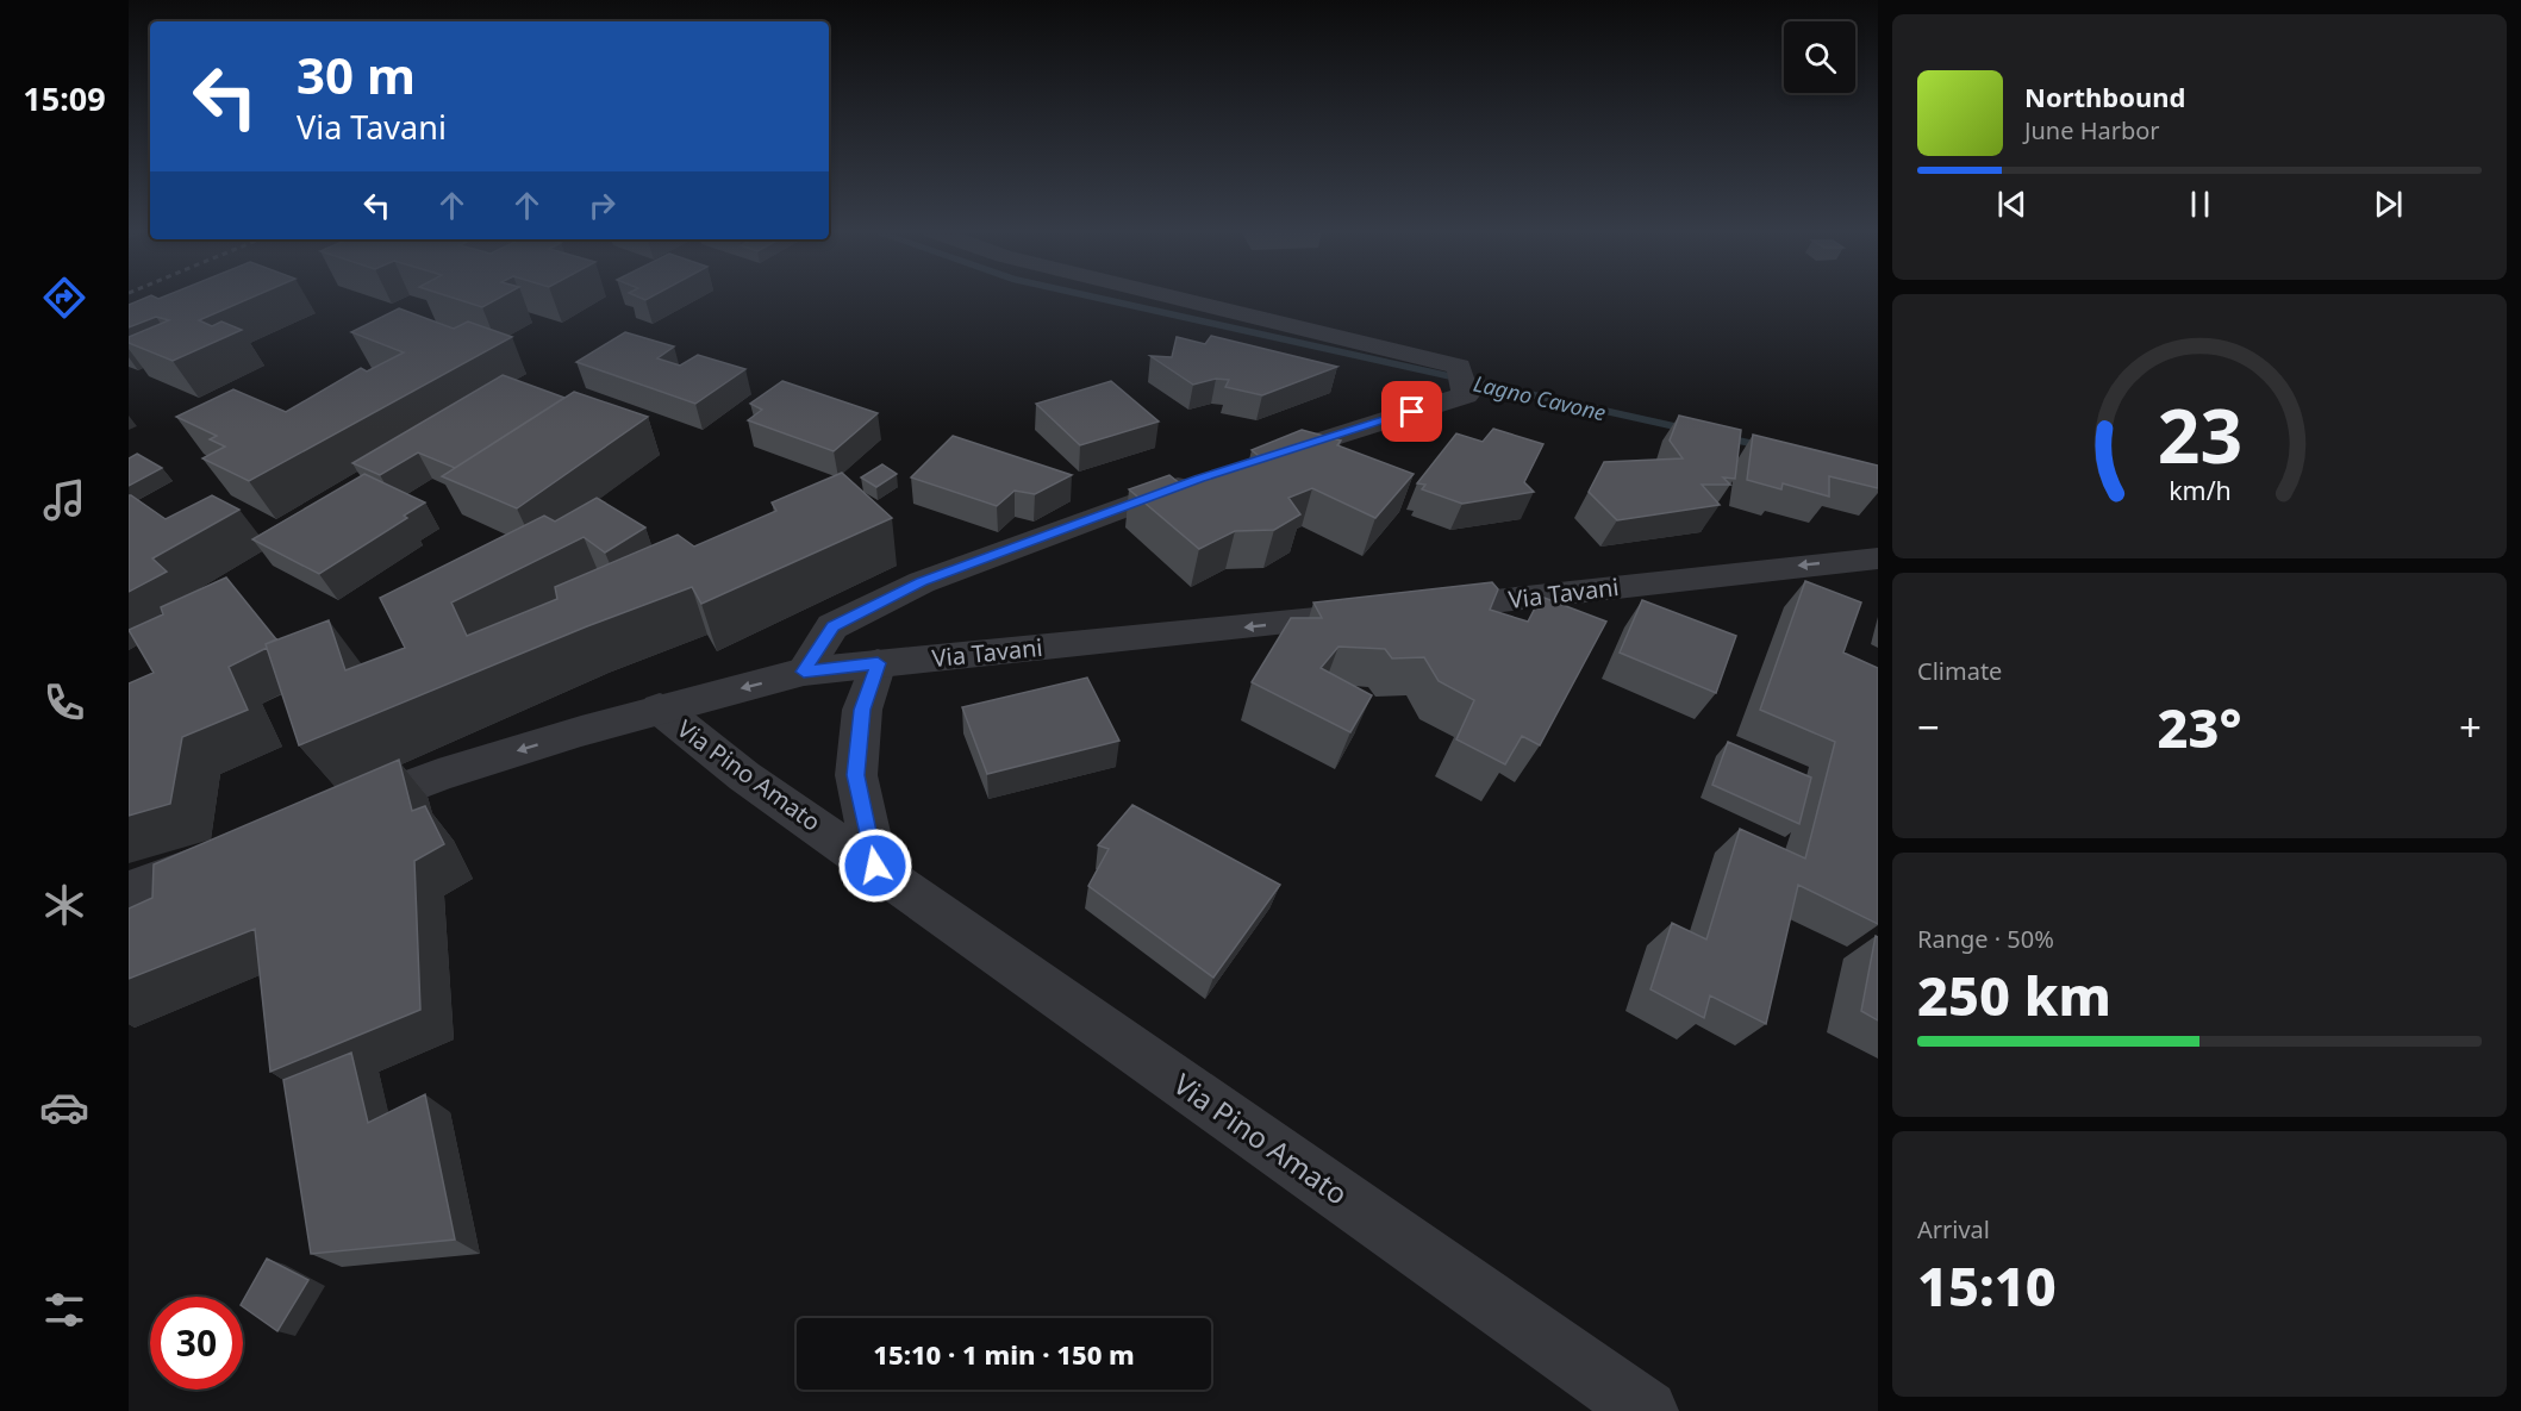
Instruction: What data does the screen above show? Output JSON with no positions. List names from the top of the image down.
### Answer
{
  "streets": {
    "street": ["Via Tavani", "Via Pino Amato"]
  },
  "crossings": [
    ["Via Tavani", "Via Pino Amato"]
  ],
  "one_way": ["Via Tavani"],
  "water": ["Lagno Cavone"],
  "page": {
    "tabs": "15:09",
    "turn": ["30 m", "Via Tavani"],
    "song": ["Northbound", "June Harbor"],
    "tile": [
      "Climate",
      ["Range · 50%", "250 km"],
      ["Arrival", "15:10"]
    ],
    "heat": ["−", "23°", "+"],
    "limit": "30",
    "trip": "15:10 · 1 min · 150 m",
    "gauge": ["23", "km/h"]
  }
}
